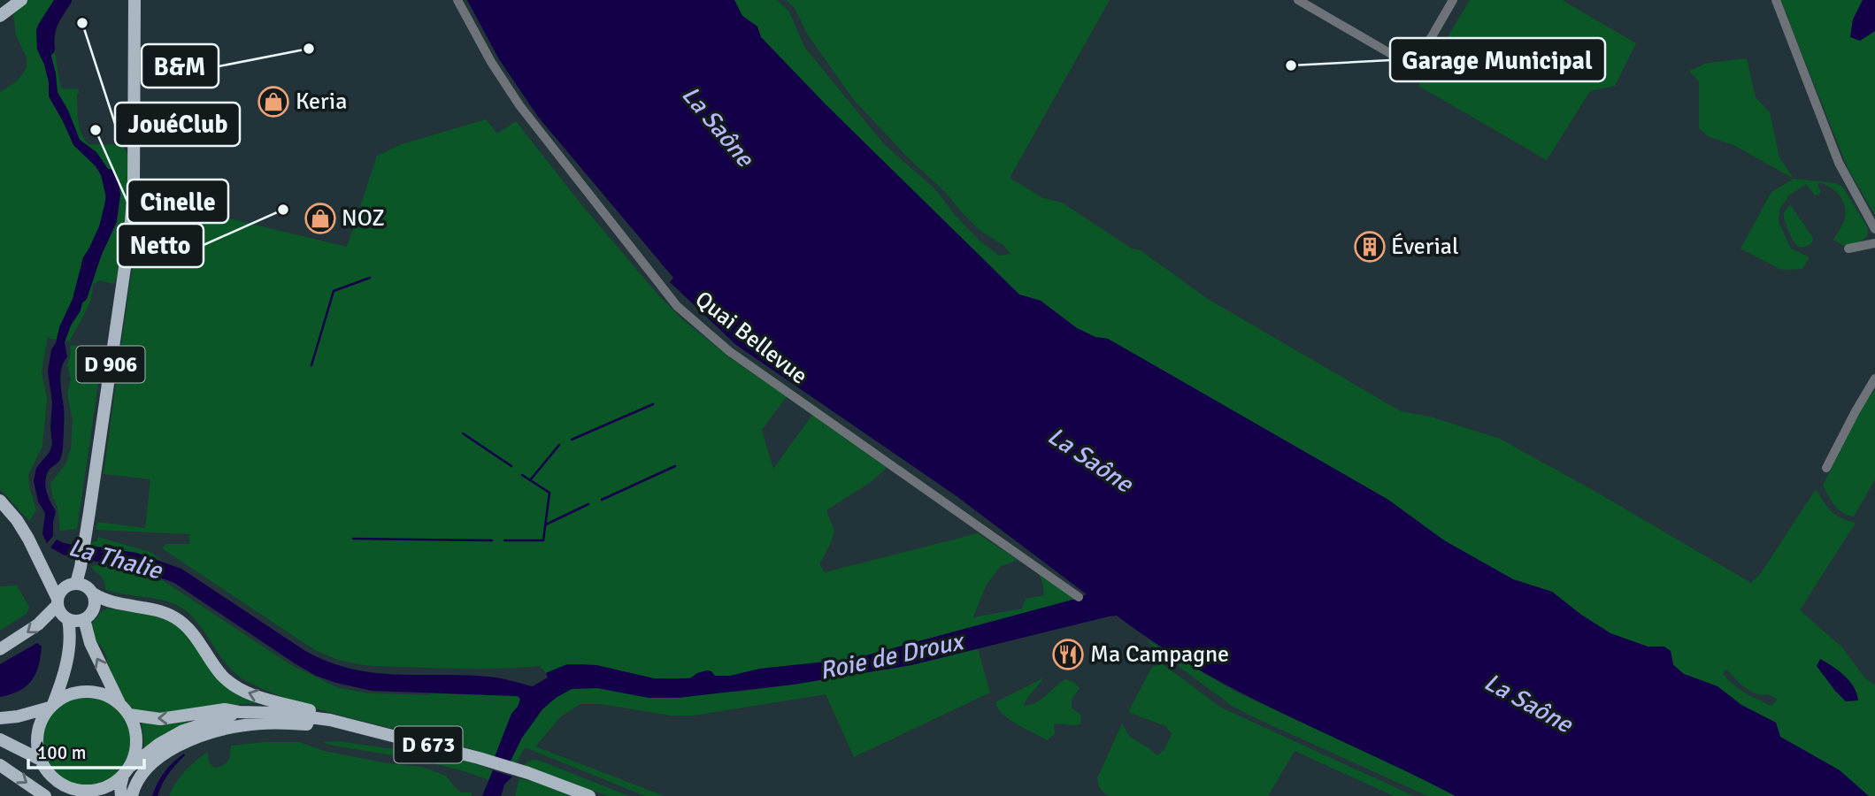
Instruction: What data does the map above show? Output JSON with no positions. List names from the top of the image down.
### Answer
{
  "streets": {
    "main road": ["D 906", "D 673"],
    "street": ["Quai Bellevue"]
  },
  "water": ["La Saône", "La Thalie", "Roie de Droux"],
  "places": {
    "other": [
      "JouéClub",
      "B&M",
      "Garage Municipal",
      "Cinelle",
      "Netto"
    ],
    "shop": ["Keria", "NOZ"],
    "building": ["Éverial"],
    "restaurant": ["Ma Campagne"]
  },
  "scale_bar": "100 m"
}
